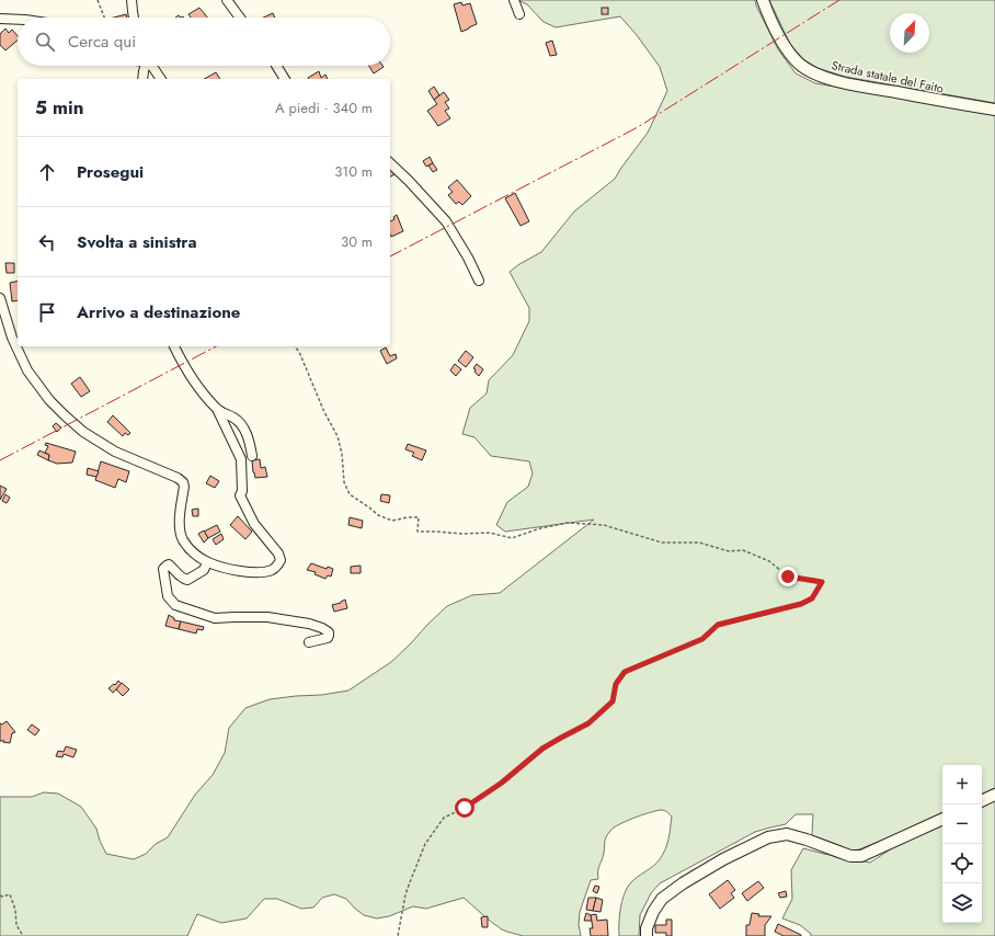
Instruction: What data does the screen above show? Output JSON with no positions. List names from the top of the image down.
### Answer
{
  "streets": {
    "street": ["Strada statale del Faito"]
  },
  "north": "top right",
  "page": {
    "search": "Cerca qui",
    "heading": ["5 min", "A piedi · 340 m"],
    "list": [
      ["Prosegui", "310 m"],
      ["Svolta a sinistra", "30 m"],
      "Arrivo a destinazione"
    ],
    "map_buttons": ["+", "−"]
  }
}
